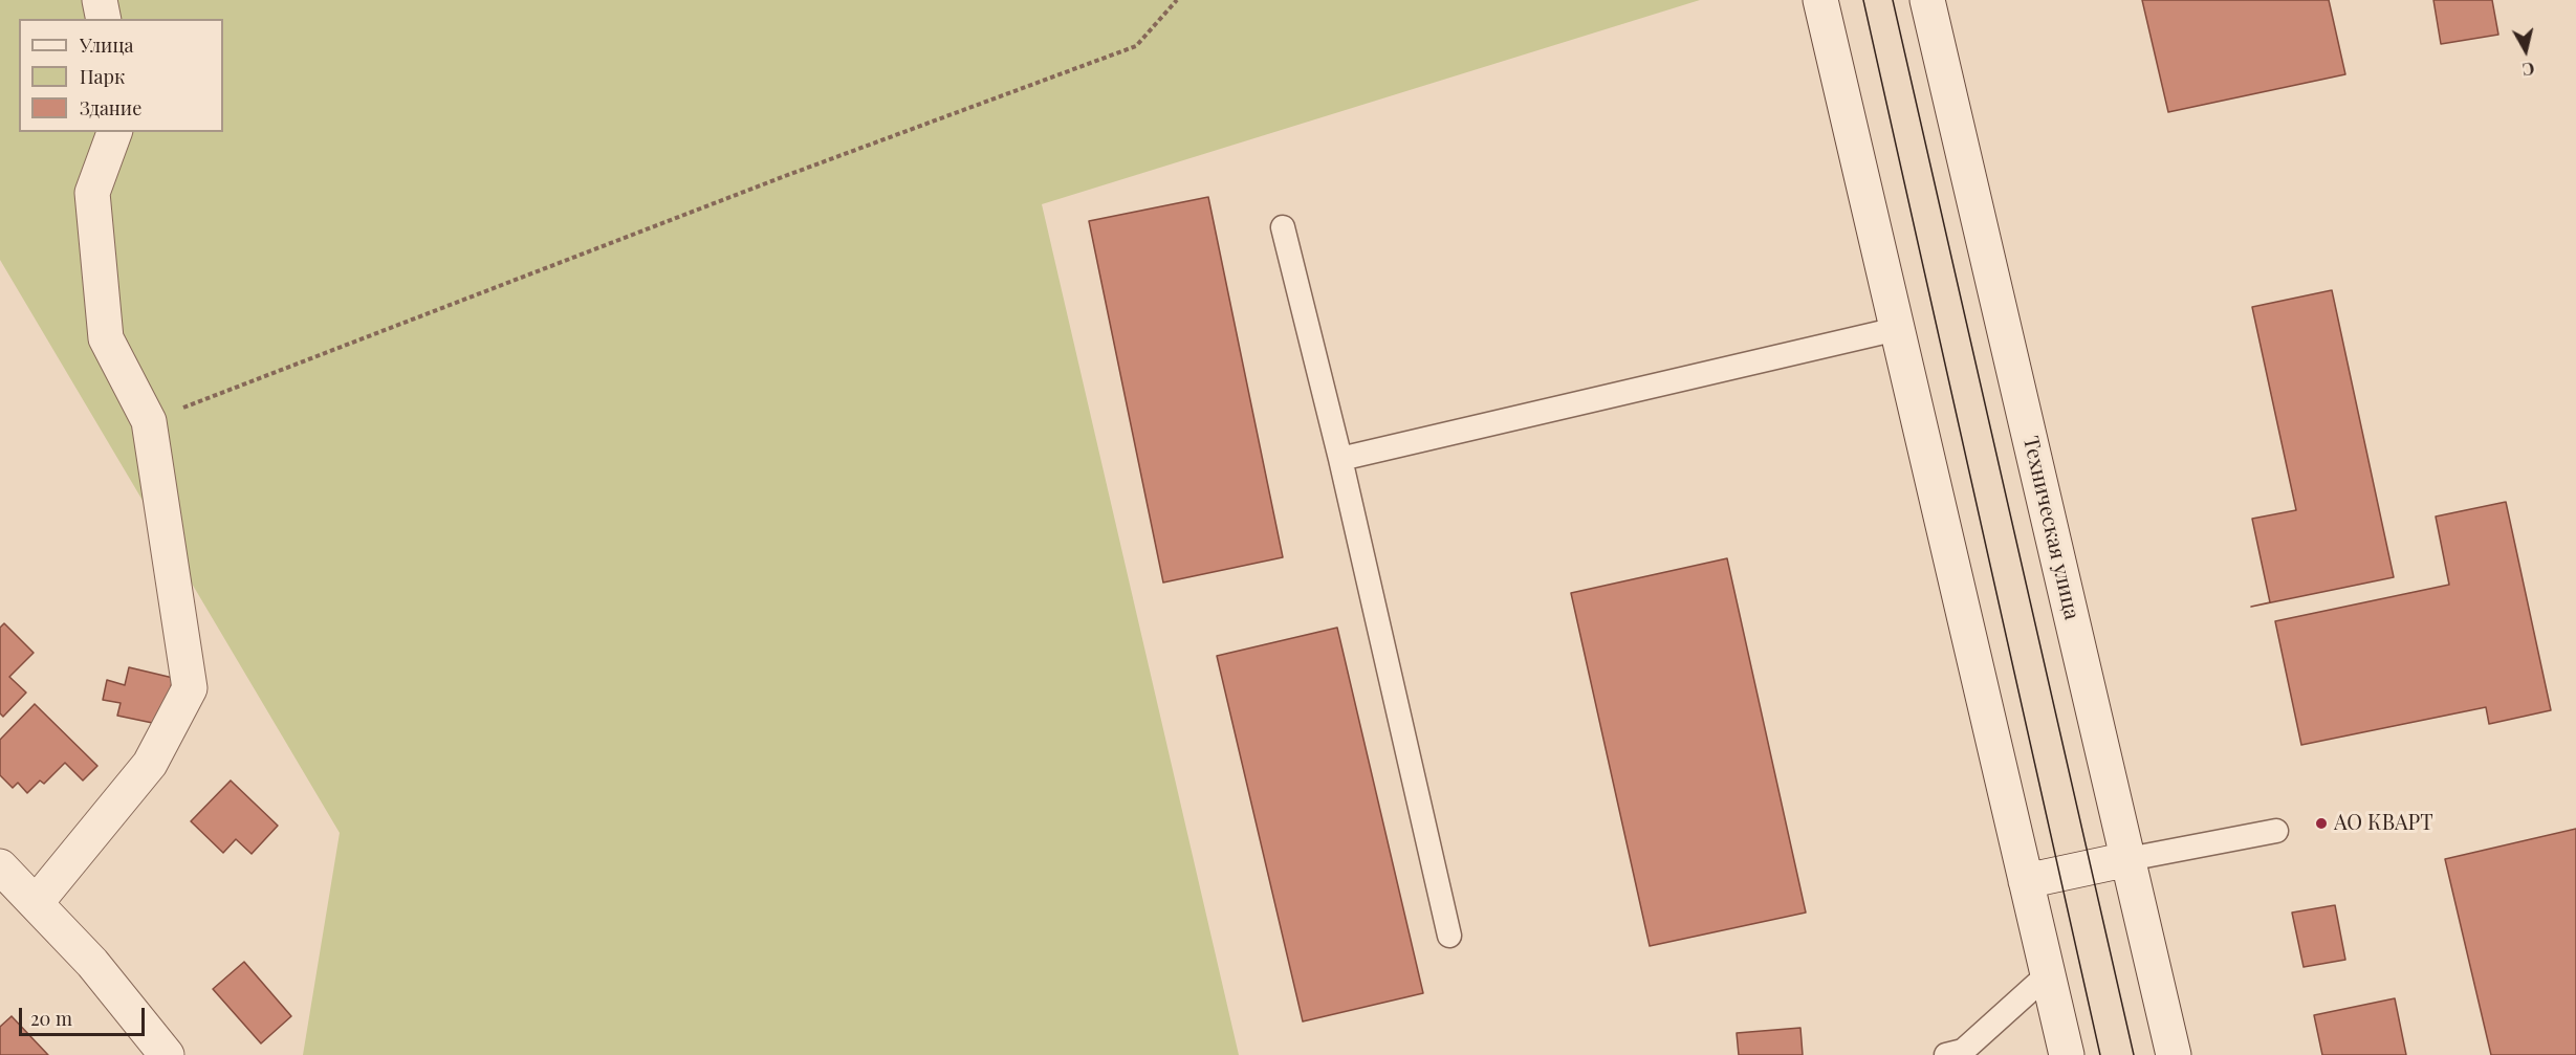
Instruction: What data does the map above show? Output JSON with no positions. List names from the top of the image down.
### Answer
{
  "streets": {
    "main road": ["Техническая улица"]
  },
  "places": ["АО КВАРТ"],
  "legend": ["Улица", "Парк", "Здание"],
  "scale_bar": "20 m",
  "north": "bottom"
}
